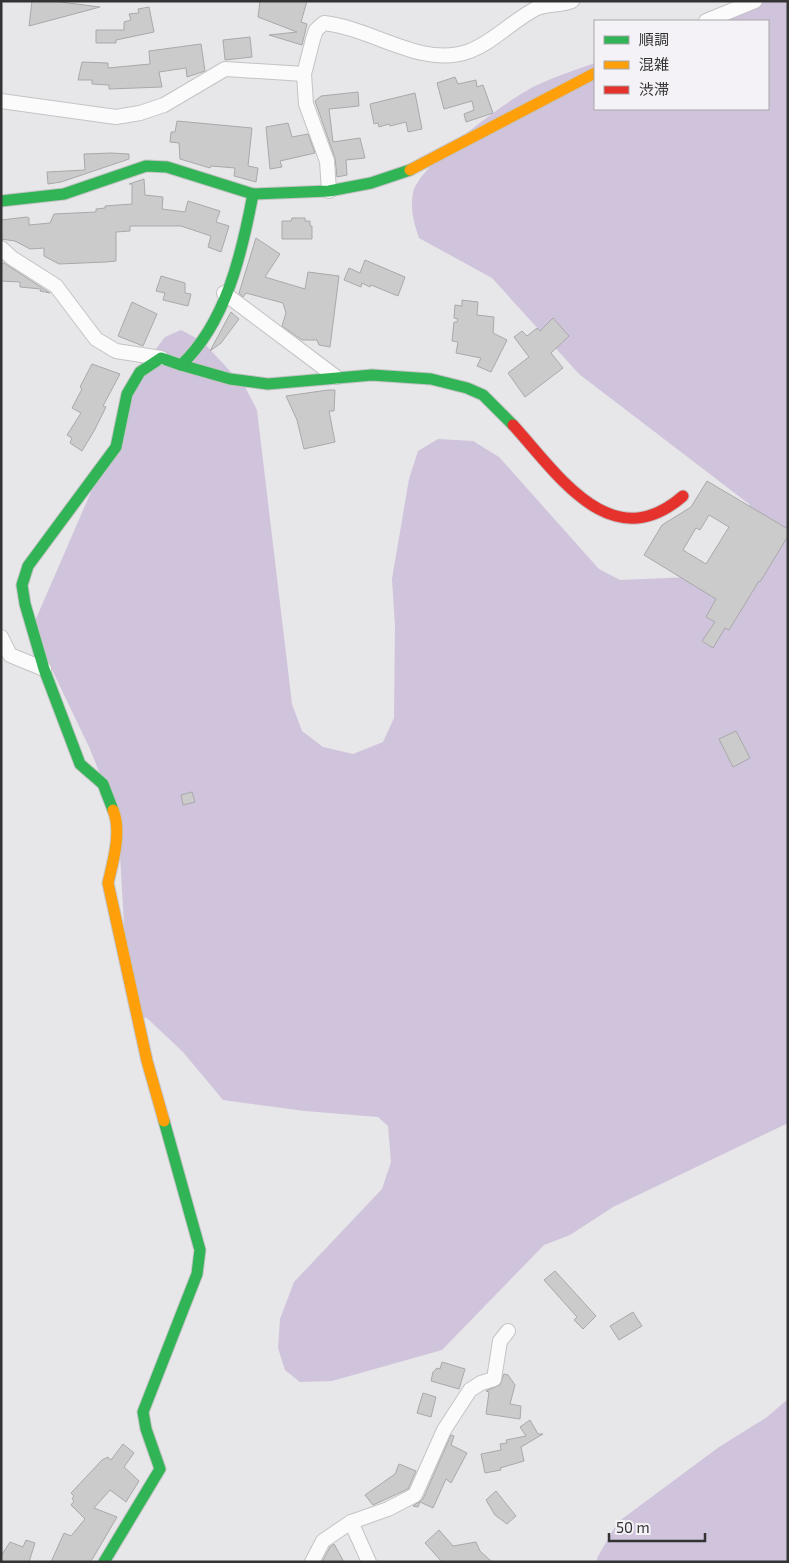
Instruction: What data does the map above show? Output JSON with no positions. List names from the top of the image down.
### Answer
{
  "legend": ["順調", "混雑", "渋滞"],
  "scale_bar": "50 m"
}
